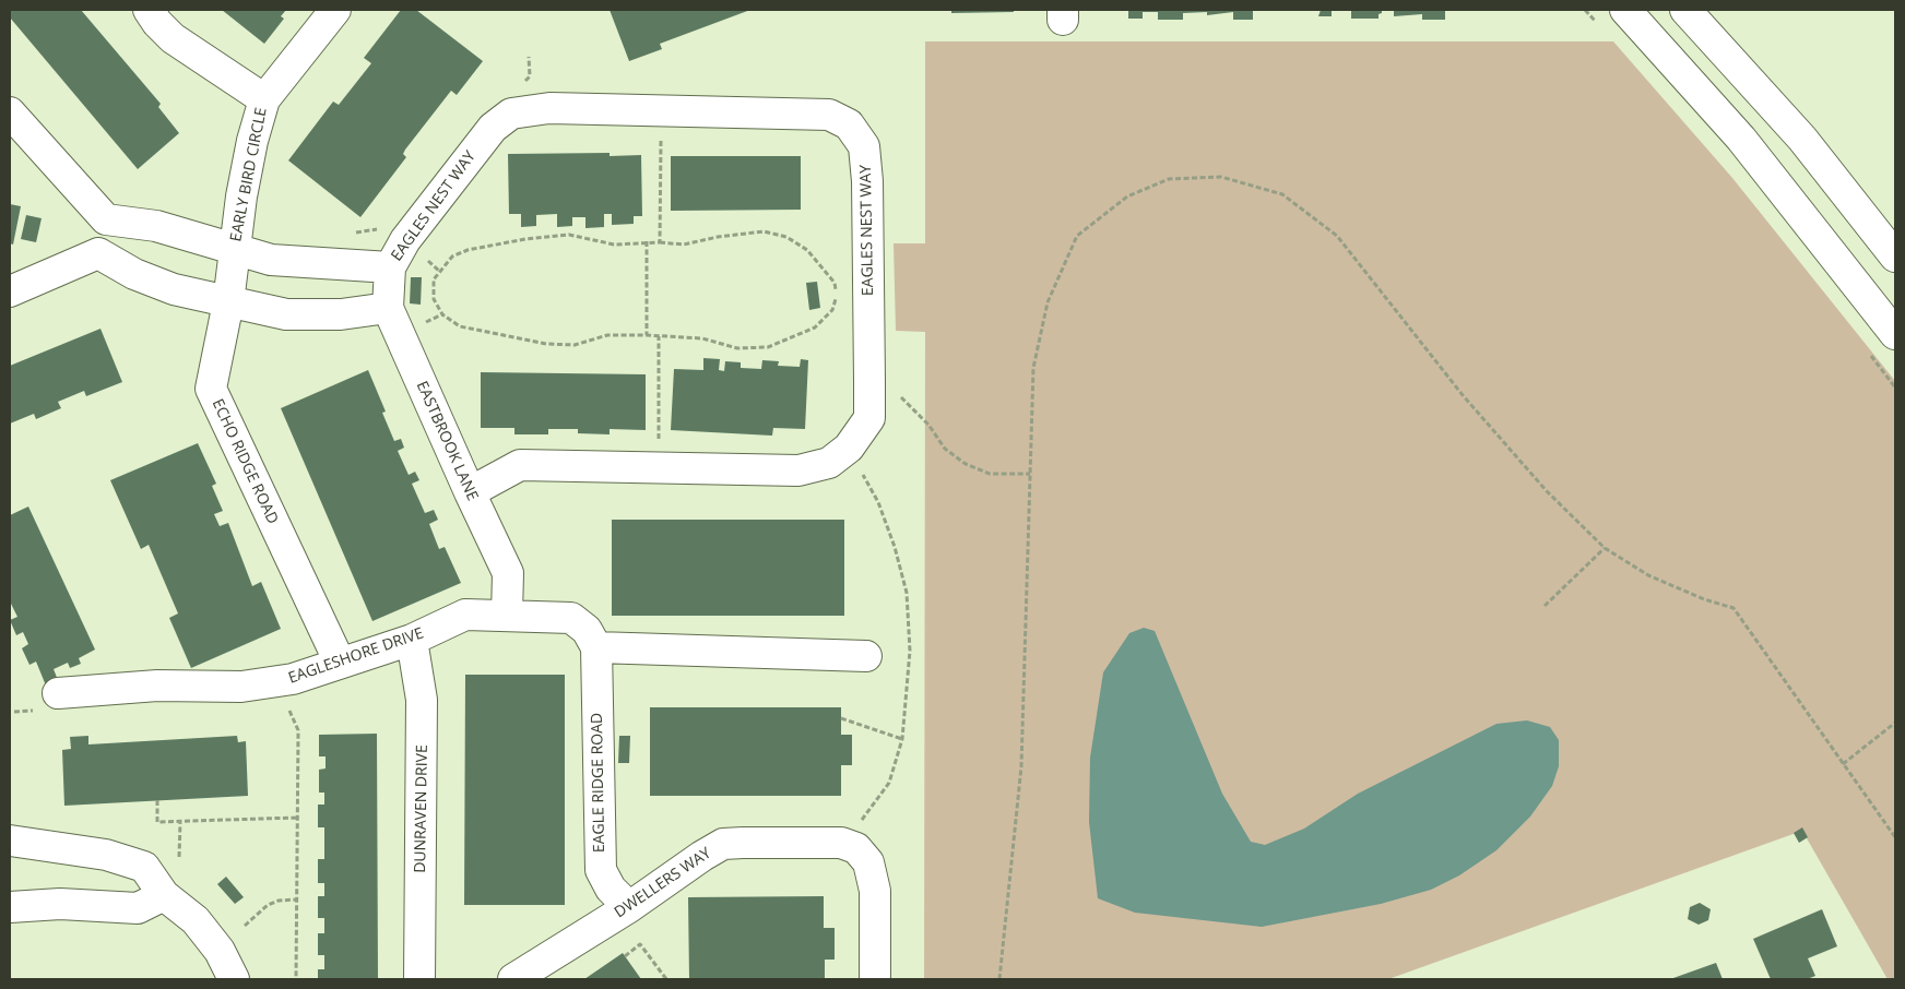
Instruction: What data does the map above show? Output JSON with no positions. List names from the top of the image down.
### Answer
{
  "streets": {
    "street": [
      "EARLY BIRD CIRCLE",
      "EAGLES NEST WAY",
      "EASTBROOK LANE",
      "ECHO RIDGE ROAD",
      "EAGLESHORE DRIVE",
      "EAGLE RIDGE ROAD",
      "DUNRAVEN DRIVE",
      "DWELLERS WAY"
    ]
  },
  "crossings": [
    ["EARLY BIRD CIRCLE", "ECHO RIDGE ROAD"],
    ["EAGLES NEST WAY", "EASTBROOK LANE"],
    ["EASTBROOK LANE", "EAGLESHORE DRIVE"],
    ["ECHO RIDGE ROAD", "EAGLESHORE DRIVE"],
    ["EAGLESHORE DRIVE", "EAGLE RIDGE ROAD"],
    ["EAGLESHORE DRIVE", "DUNRAVEN DRIVE"],
    ["EAGLE RIDGE ROAD", "DWELLERS WAY"]
  ]
}
